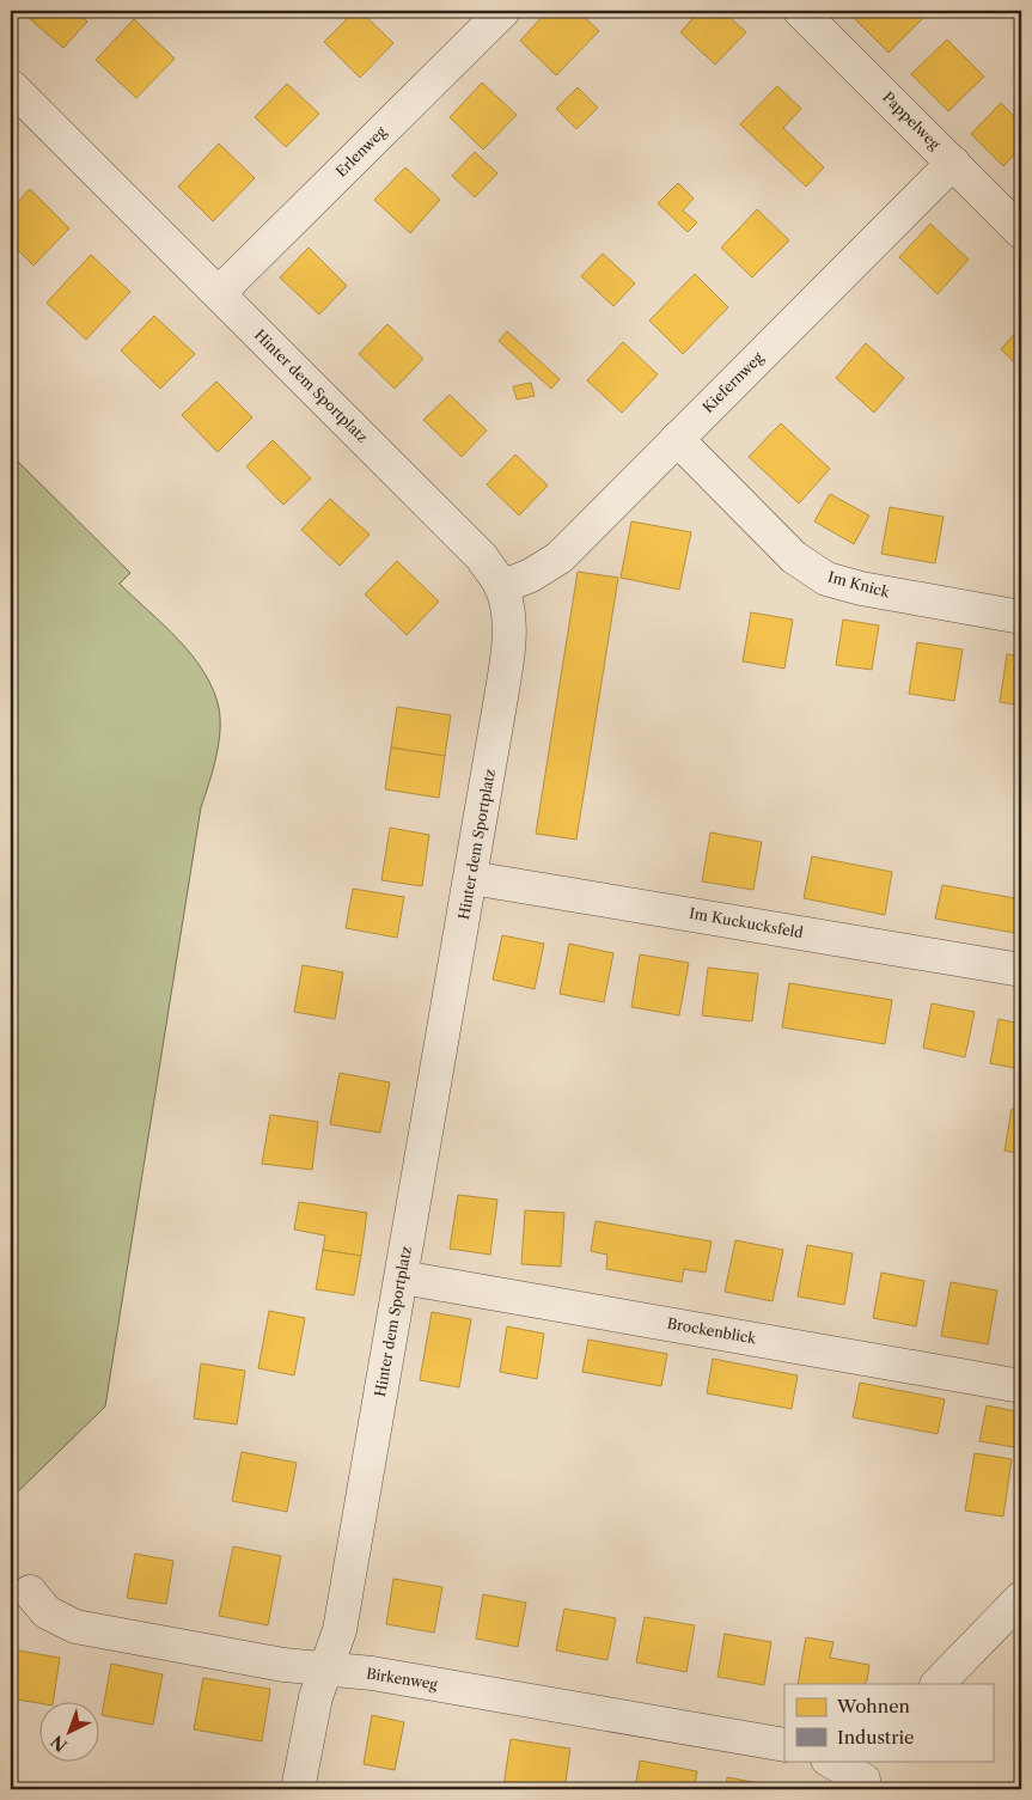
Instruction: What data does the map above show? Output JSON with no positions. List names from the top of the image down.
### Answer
{
  "streets": {
    "street": [
      "Pappelweg",
      "Erlenweg",
      "Kiefernweg",
      "Hinter dem Sportplatz",
      "Im Knick",
      "Im Kuckucksfeld",
      "Brockenblick",
      "Birkenweg"
    ]
  },
  "crossings": [
    ["Pappelweg", "Kiefernweg"],
    ["Erlenweg", "Hinter dem Sportplatz"],
    ["Kiefernweg", "Hinter dem Sportplatz"],
    ["Kiefernweg", "Im Knick"],
    ["Hinter dem Sportplatz", "Im Kuckucksfeld"],
    ["Hinter dem Sportplatz", "Brockenblick"],
    ["Hinter dem Sportplatz", "Birkenweg"]
  ],
  "legend": ["Wohnen", "Industrie"],
  "north": "bottom left"
}
